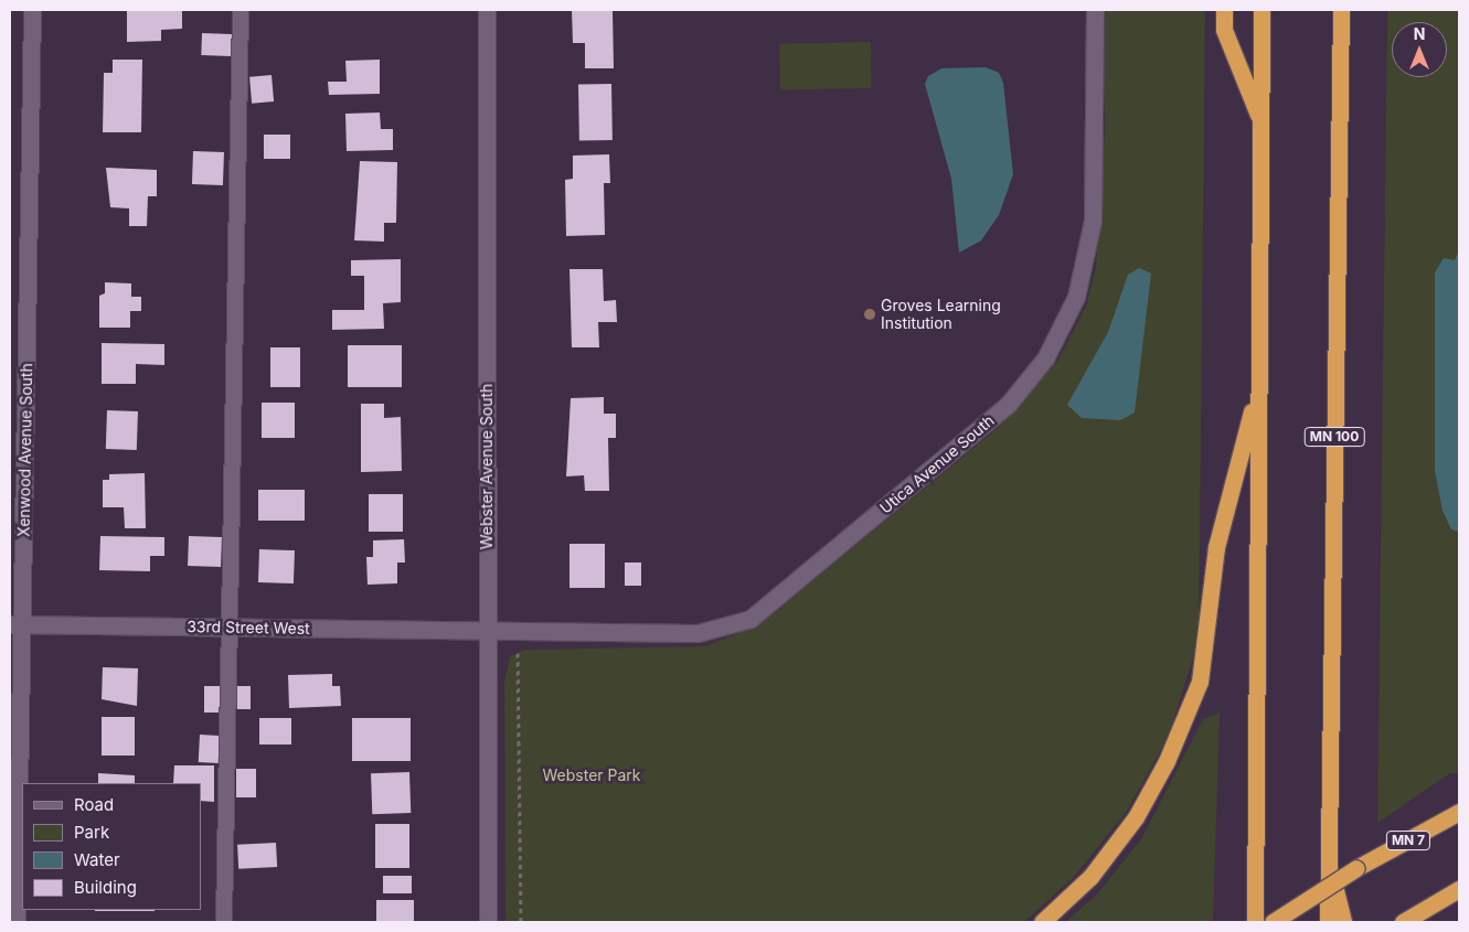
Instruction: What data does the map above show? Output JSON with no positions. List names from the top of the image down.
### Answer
{
  "streets": {
    "highway": ["MN 100", "MN 7"],
    "street": [
      "Xenwood Avenue South",
      "Utica Avenue South",
      "Webster Avenue South",
      "33rd Street West"
    ]
  },
  "crossings": [
    ["Xenwood Avenue South", "33rd Street West"],
    ["Utica Avenue South", "Webster Avenue South"],
    ["Utica Avenue South", "33rd Street West"],
    ["Webster Avenue South", "33rd Street West"]
  ],
  "parks": ["Webster Park"],
  "places": ["Groves Learning Institution"],
  "legend": [
    "Road",
    "Park",
    "Water",
    "Building"
  ],
  "north": "top"
}
